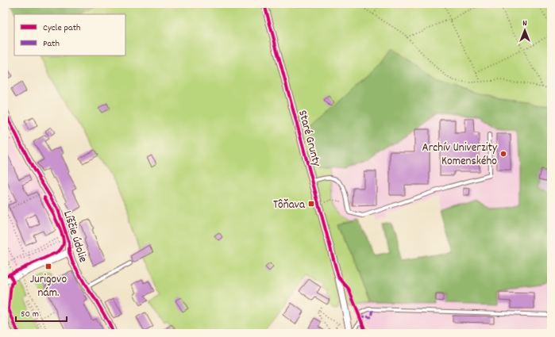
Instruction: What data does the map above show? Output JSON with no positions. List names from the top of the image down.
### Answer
{
  "streets": {
    "street": ["Staré Grunty", "Líščie údolie"]
  },
  "places": {
    "other": ["Archív Univerzity Komenského"],
    "transit": ["Tôňava", "Jurigovo nám."]
  },
  "legend": ["Cycle path", "Path"],
  "scale_bar": "50 m",
  "north": "top"
}
